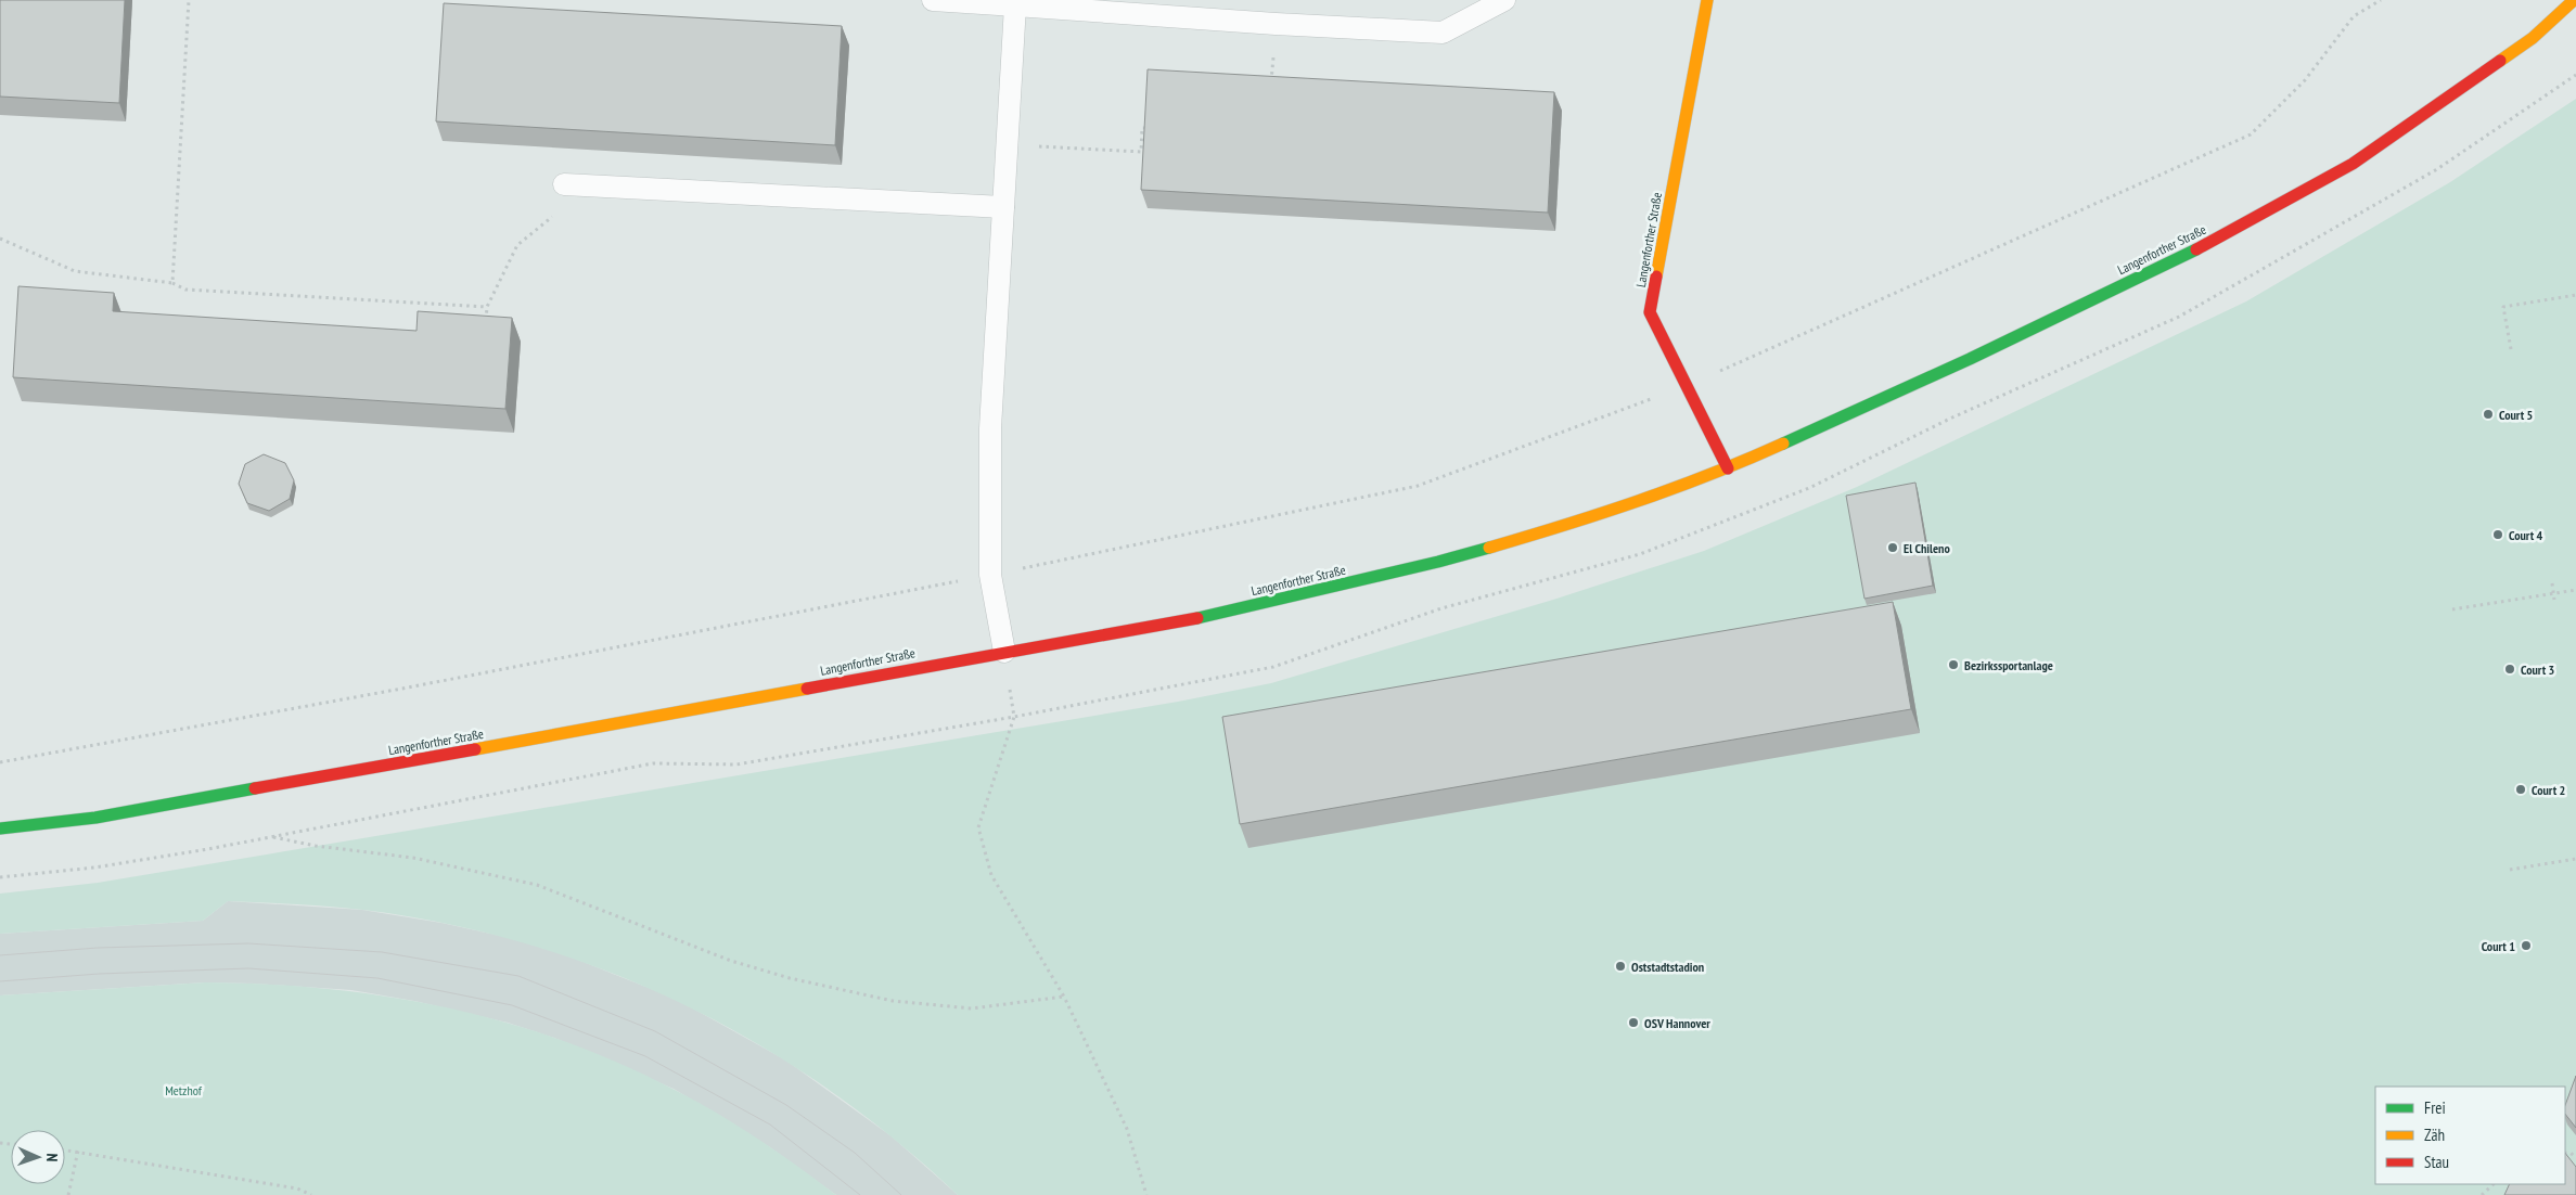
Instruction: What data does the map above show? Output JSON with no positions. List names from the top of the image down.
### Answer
{
  "streets": {
    "main road": ["Langenforther Straße"]
  },
  "parks": ["Metzhof"],
  "places": [
    "Court 5",
    "Court 4",
    "El Chileno",
    "Bezirkssportanlage",
    "Court 3",
    "Court 2",
    "Court 1",
    "Oststadtstadion",
    "OSV Hannover"
  ],
  "legend": ["Frei", "Zäh", "Stau"],
  "north": "right"
}
